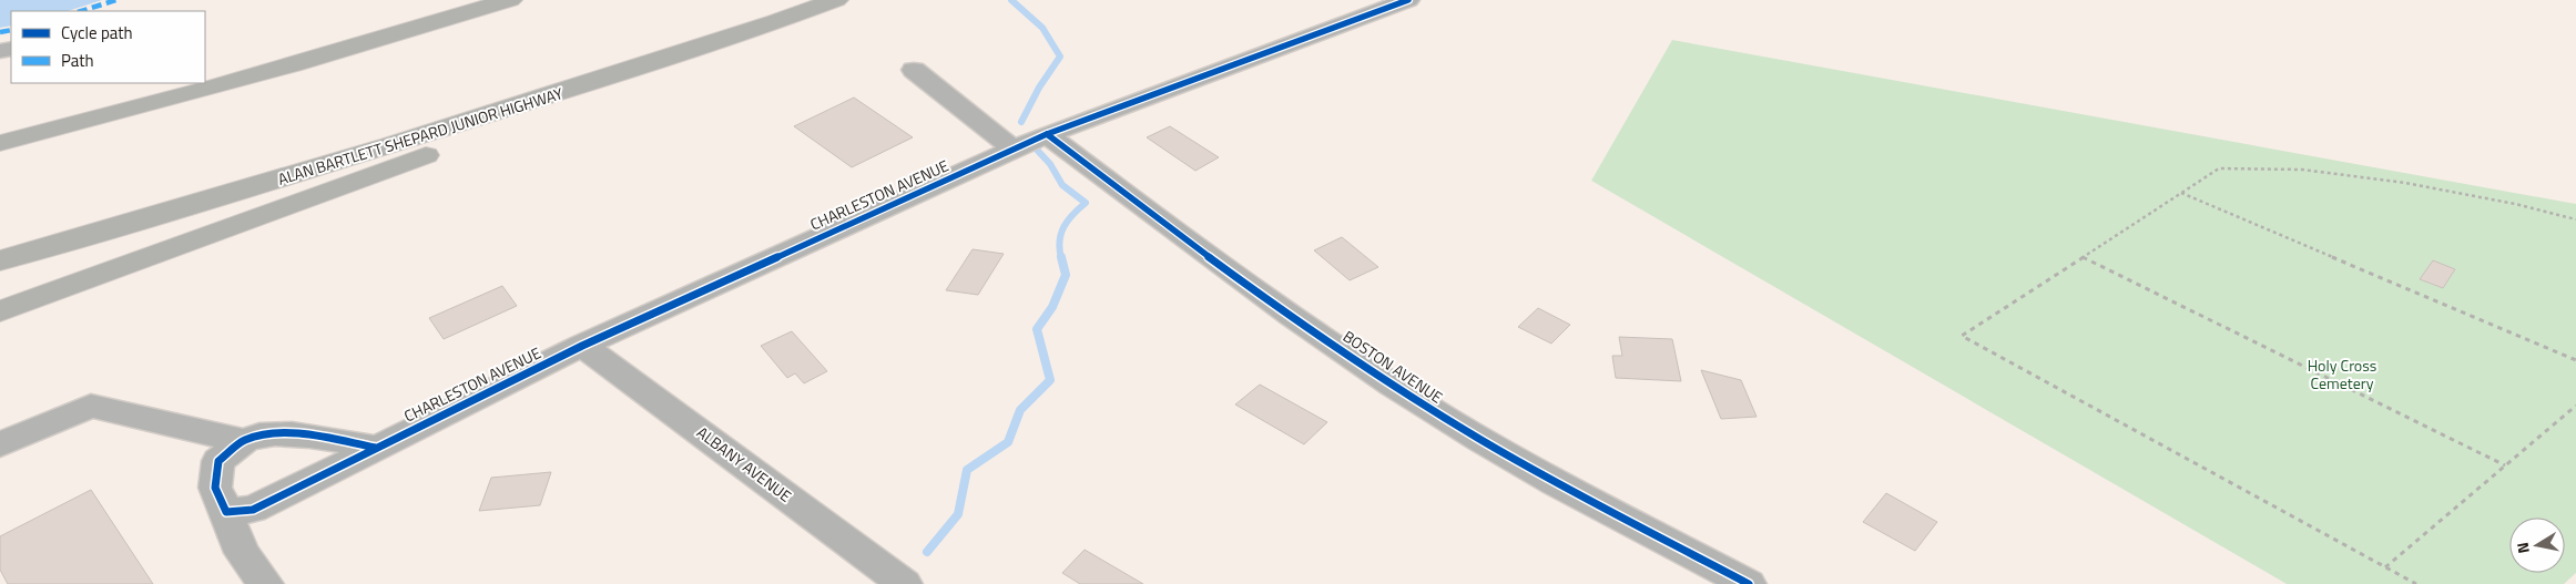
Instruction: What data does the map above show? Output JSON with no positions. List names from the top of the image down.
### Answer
{
  "streets": {
    "highway": ["ALAN BARTLETT SHEPARD JUNIOR HIGHWAY"],
    "street": ["CHARLESTON AVENUE", "BOSTON AVENUE", "ALBANY AVENUE"]
  },
  "crossings": [
    ["CHARLESTON AVENUE", "BOSTON AVENUE"],
    ["CHARLESTON AVENUE", "ALBANY AVENUE"]
  ],
  "parks": ["Holy Cross Cemetery"],
  "legend": ["Cycle path", "Path"],
  "north": "left"
}
